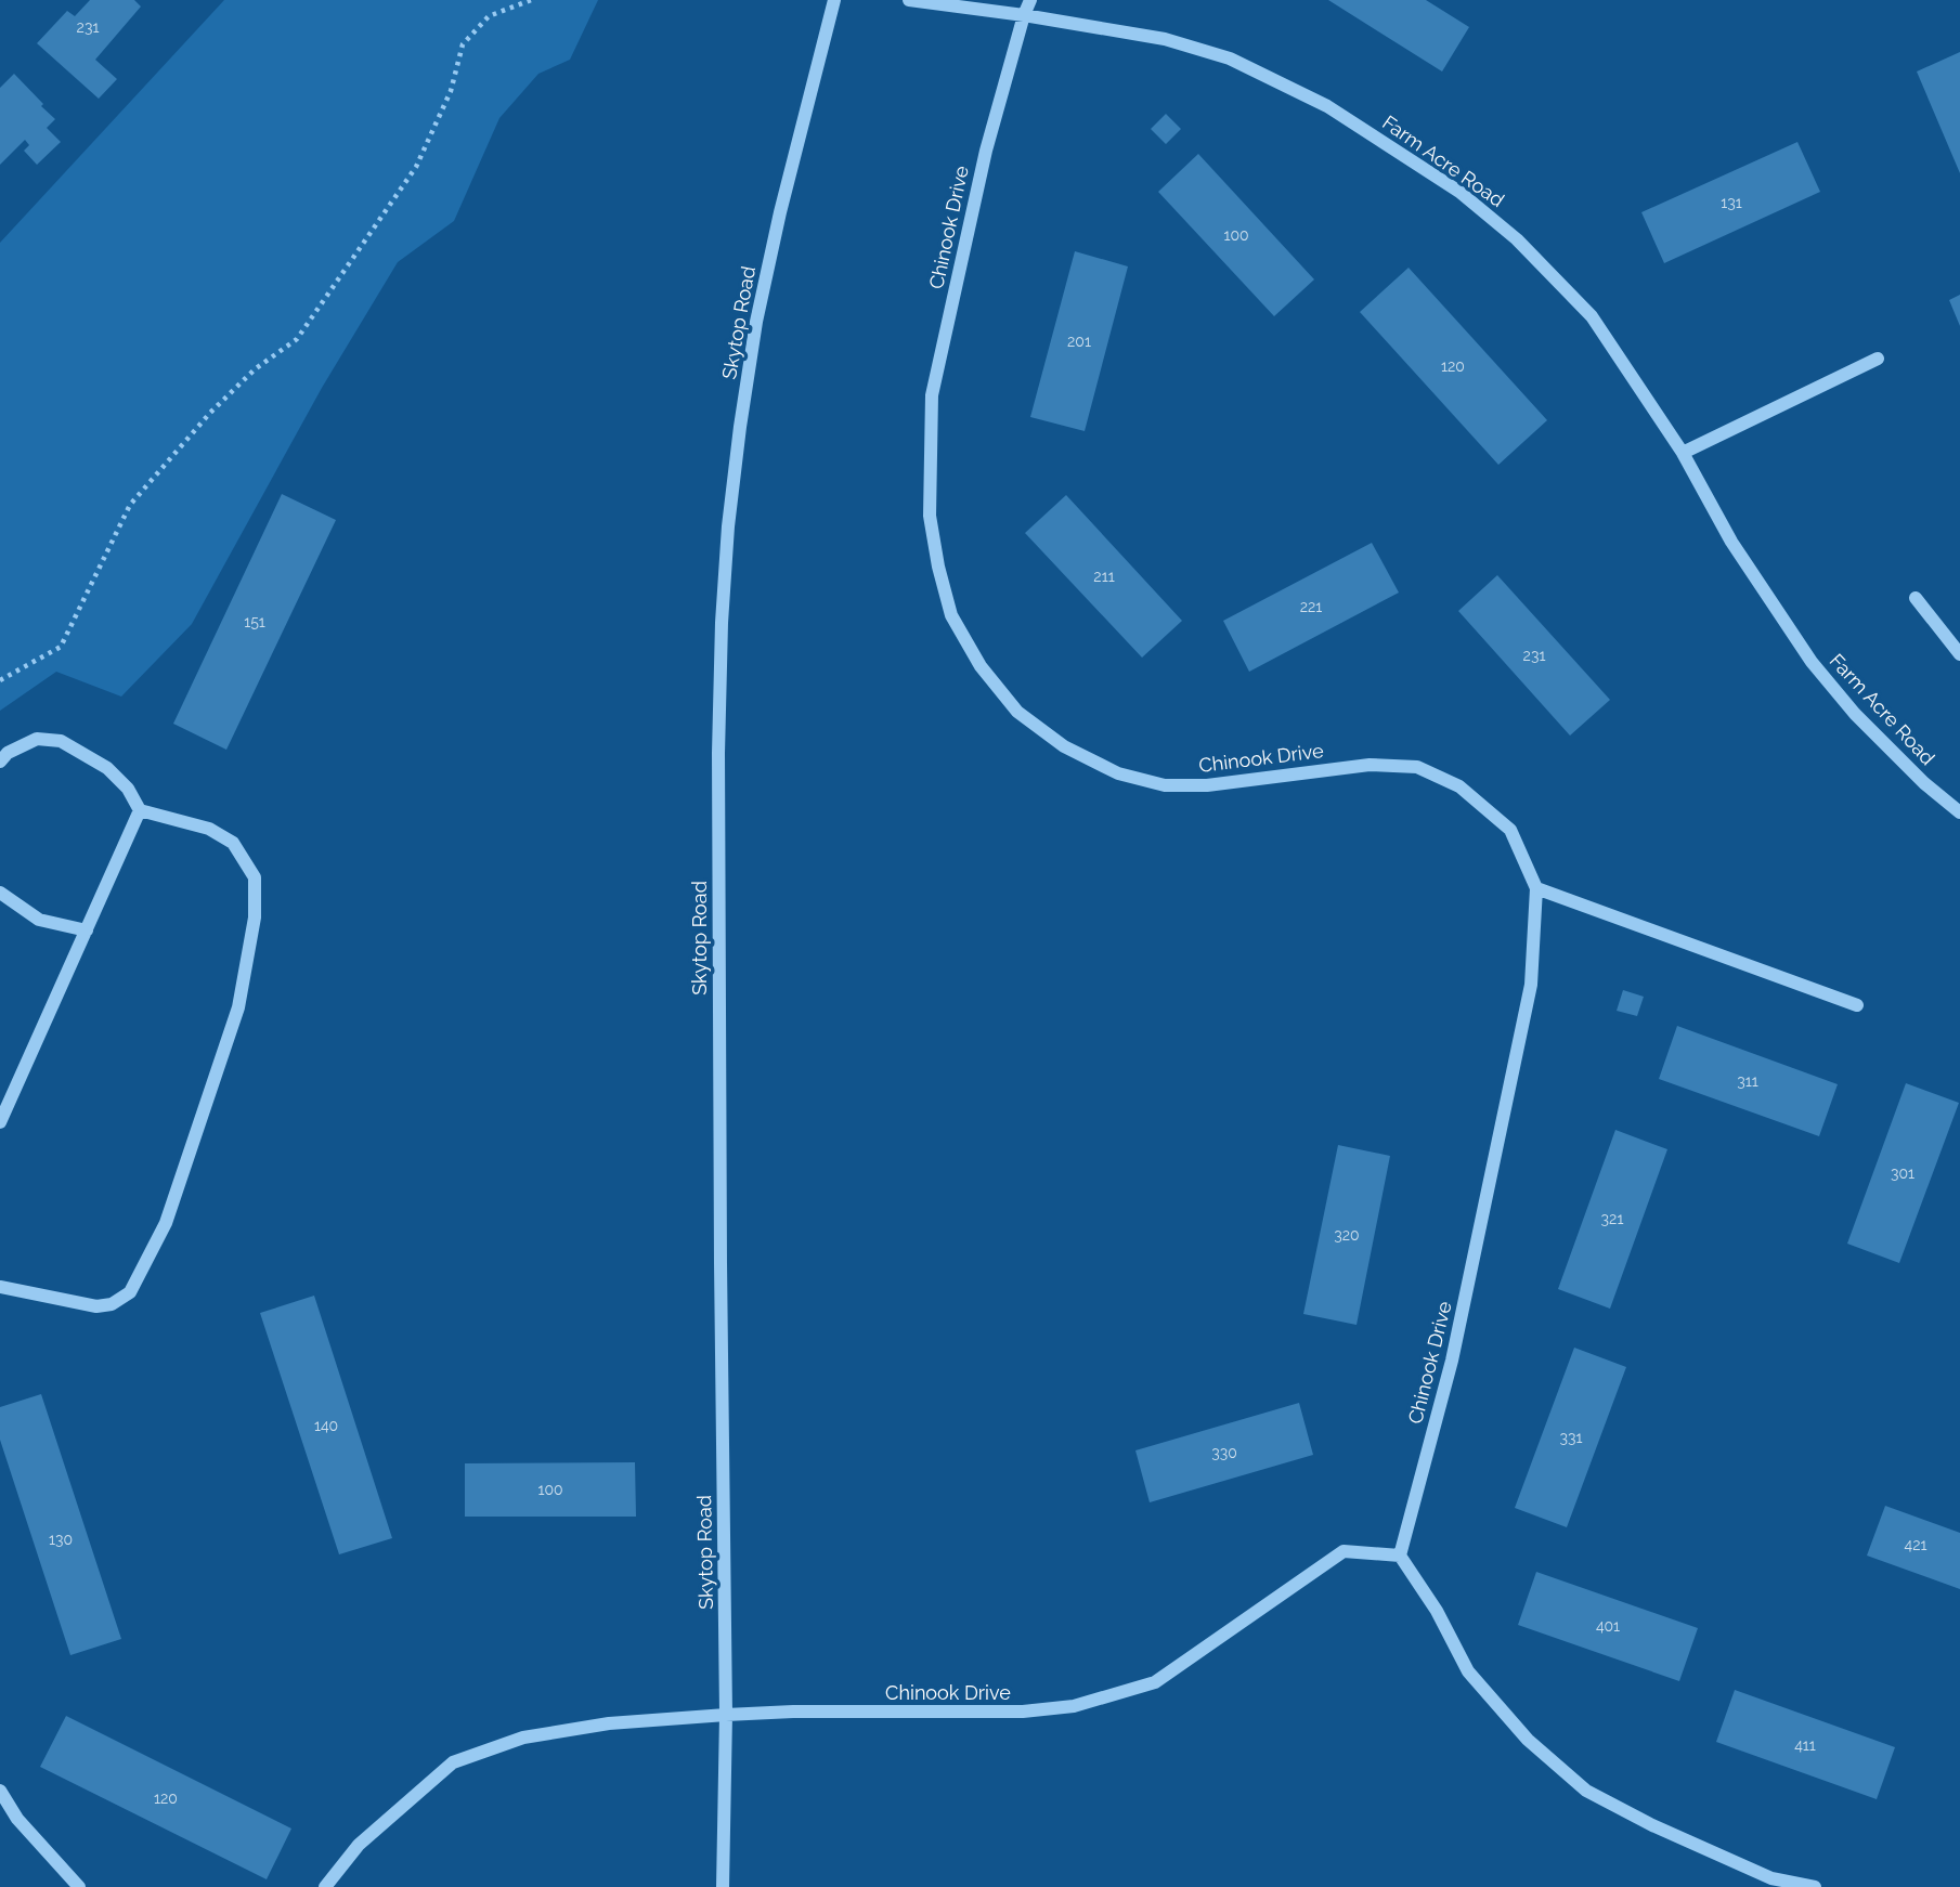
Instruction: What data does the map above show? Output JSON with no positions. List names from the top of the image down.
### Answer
{
  "streets": {
    "street": ["Farm Acre Road", "Chinook Drive", "Skytop Road"]
  },
  "crossings": [
    ["Farm Acre Road", "Chinook Drive"],
    ["Chinook Drive", "Skytop Road"]
  ],
  "house_numbers": [
    "231",
    "131",
    "100",
    "201",
    "120",
    "211",
    "221",
    "151",
    "231",
    "311",
    "301",
    "321",
    "320",
    "140",
    "331",
    "330",
    "100",
    "130",
    "421",
    "401",
    "411",
    "120"
  ]
}
